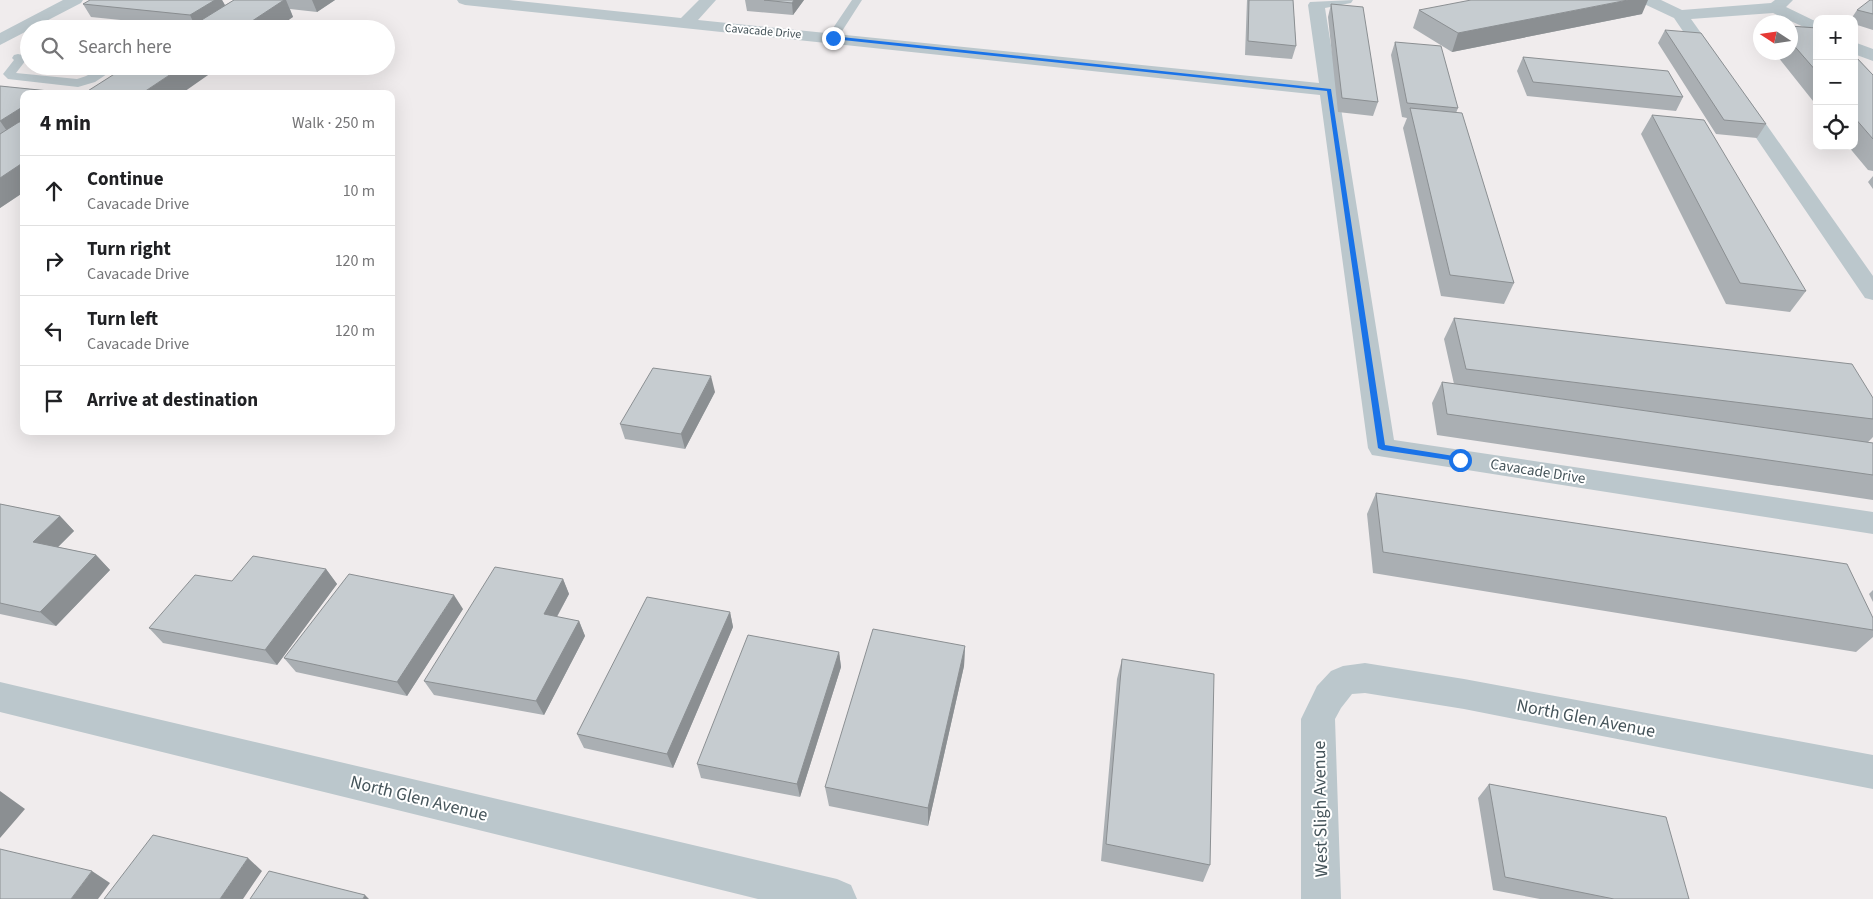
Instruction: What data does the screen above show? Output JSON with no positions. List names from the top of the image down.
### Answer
{
  "streets": {
    "street": ["Cavacade Drive", "North Glen Avenue", "West Sligh Avenue"]
  },
  "crossings": [
    ["North Glen Avenue", "West Sligh Avenue"]
  ],
  "north": "left",
  "page": {
    "map_buttons": ["+", "−"],
    "search": "Search here",
    "heading": ["4 min", "Walk · 250 m"],
    "list": [
      ["Continue", "Cavacade Drive", "10 m"],
      ["Turn right", "Cavacade Drive", "120 m"],
      ["Turn left", "Cavacade Drive", "120 m"],
      "Arrive at destination"
    ]
  }
}
